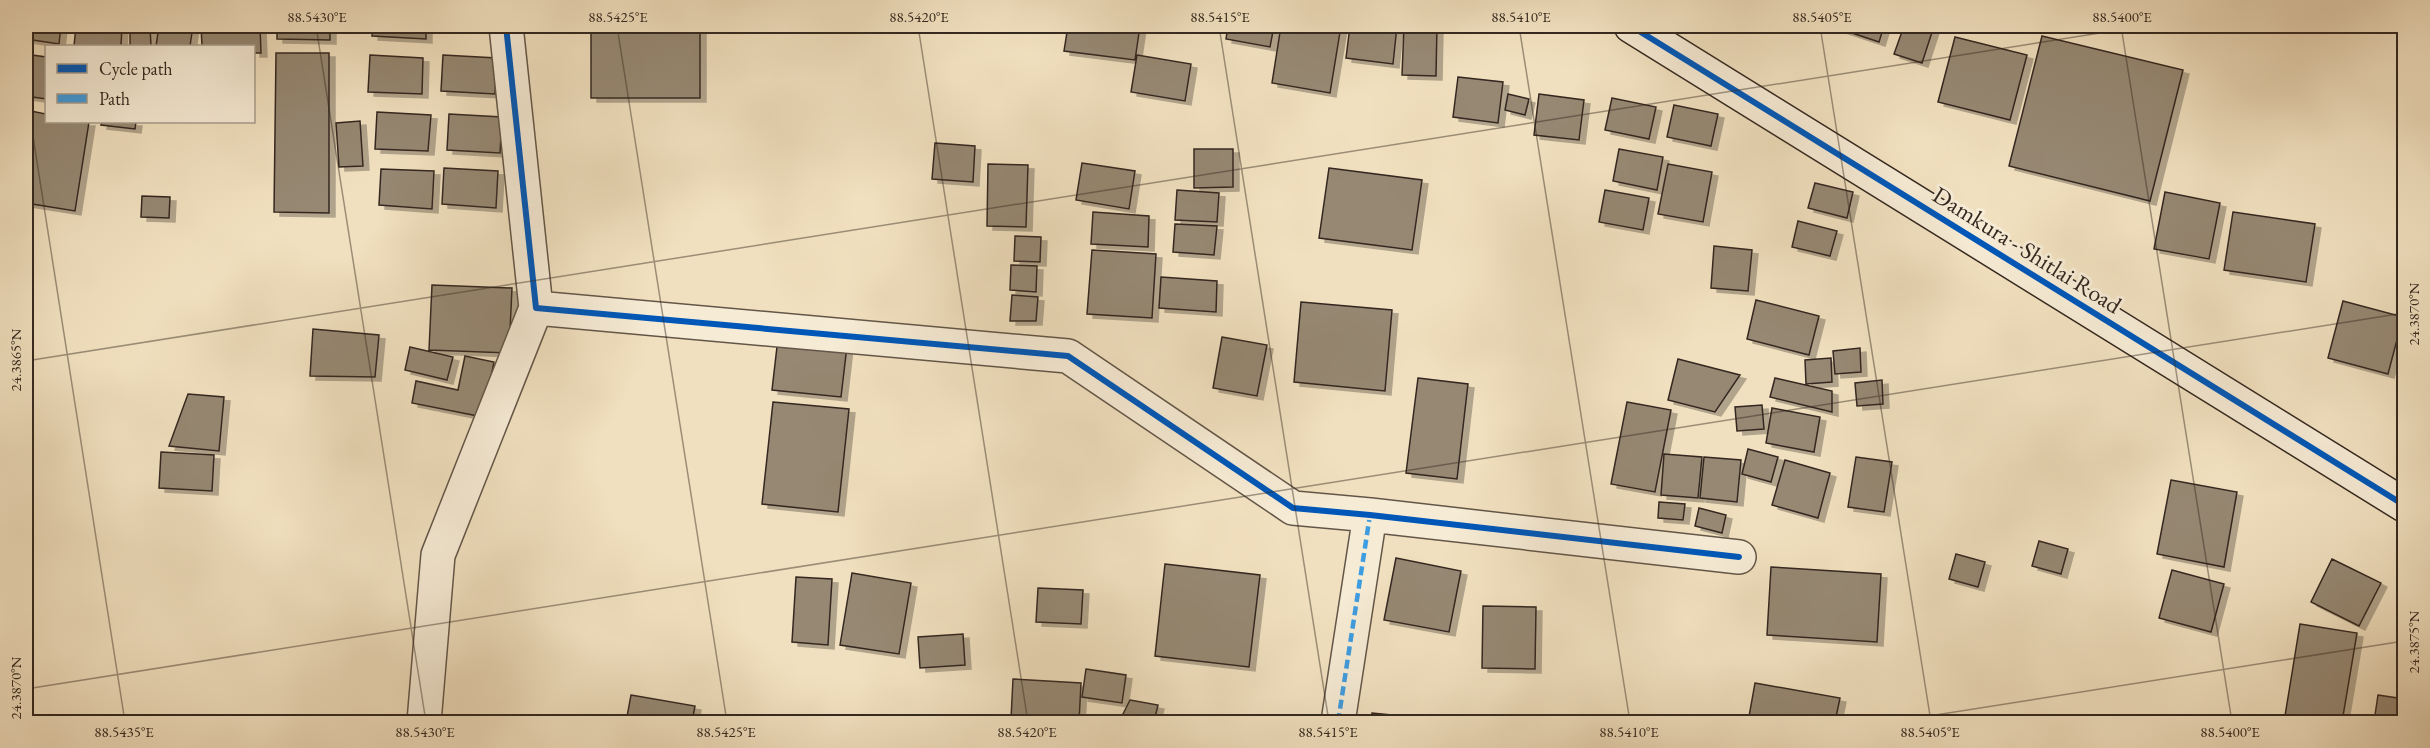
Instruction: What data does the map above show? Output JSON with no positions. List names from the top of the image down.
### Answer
{
  "streets": {
    "street": ["Damkura - Shitlai Road"]
  },
  "legend": ["Cycle path", "Path"],
  "coordinates": [
    "88.5430°E",
    "88.5425°E",
    "88.5420°E",
    "88.5415°E",
    "88.5410°E",
    "88.5405°E",
    "88.5400°E",
    "24.3870°N",
    "24.3865°N",
    "24.3875°N",
    "88.5435°E"
  ]
}
